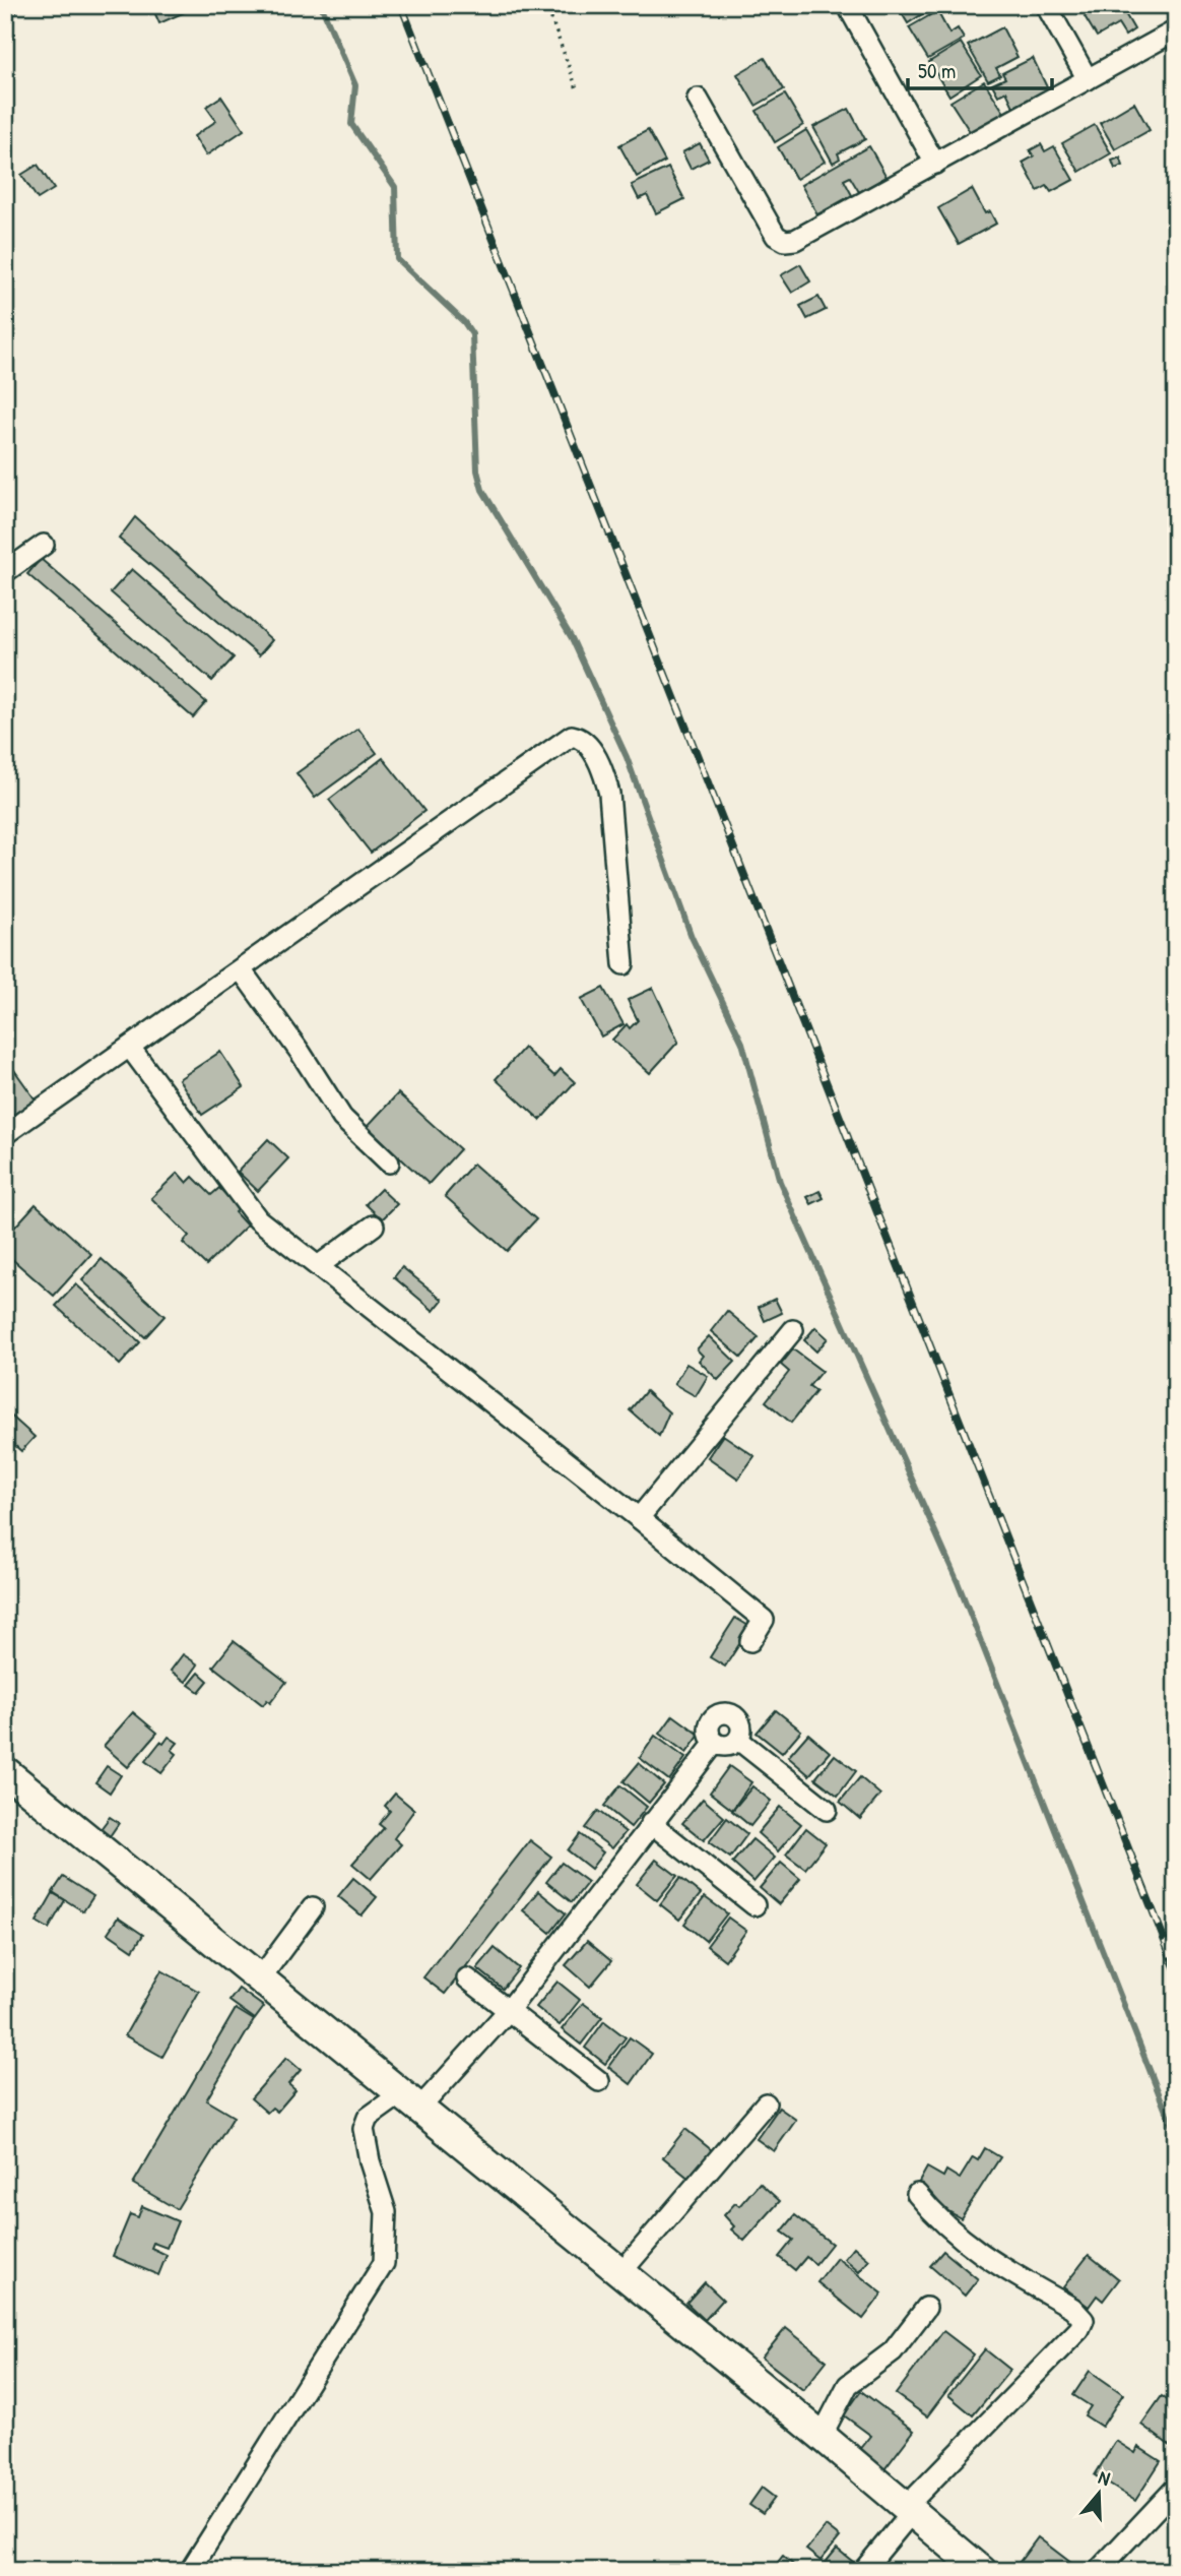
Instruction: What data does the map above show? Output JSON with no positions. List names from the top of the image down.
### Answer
{
  "scale_bar": "50 m",
  "north": "top"
}
